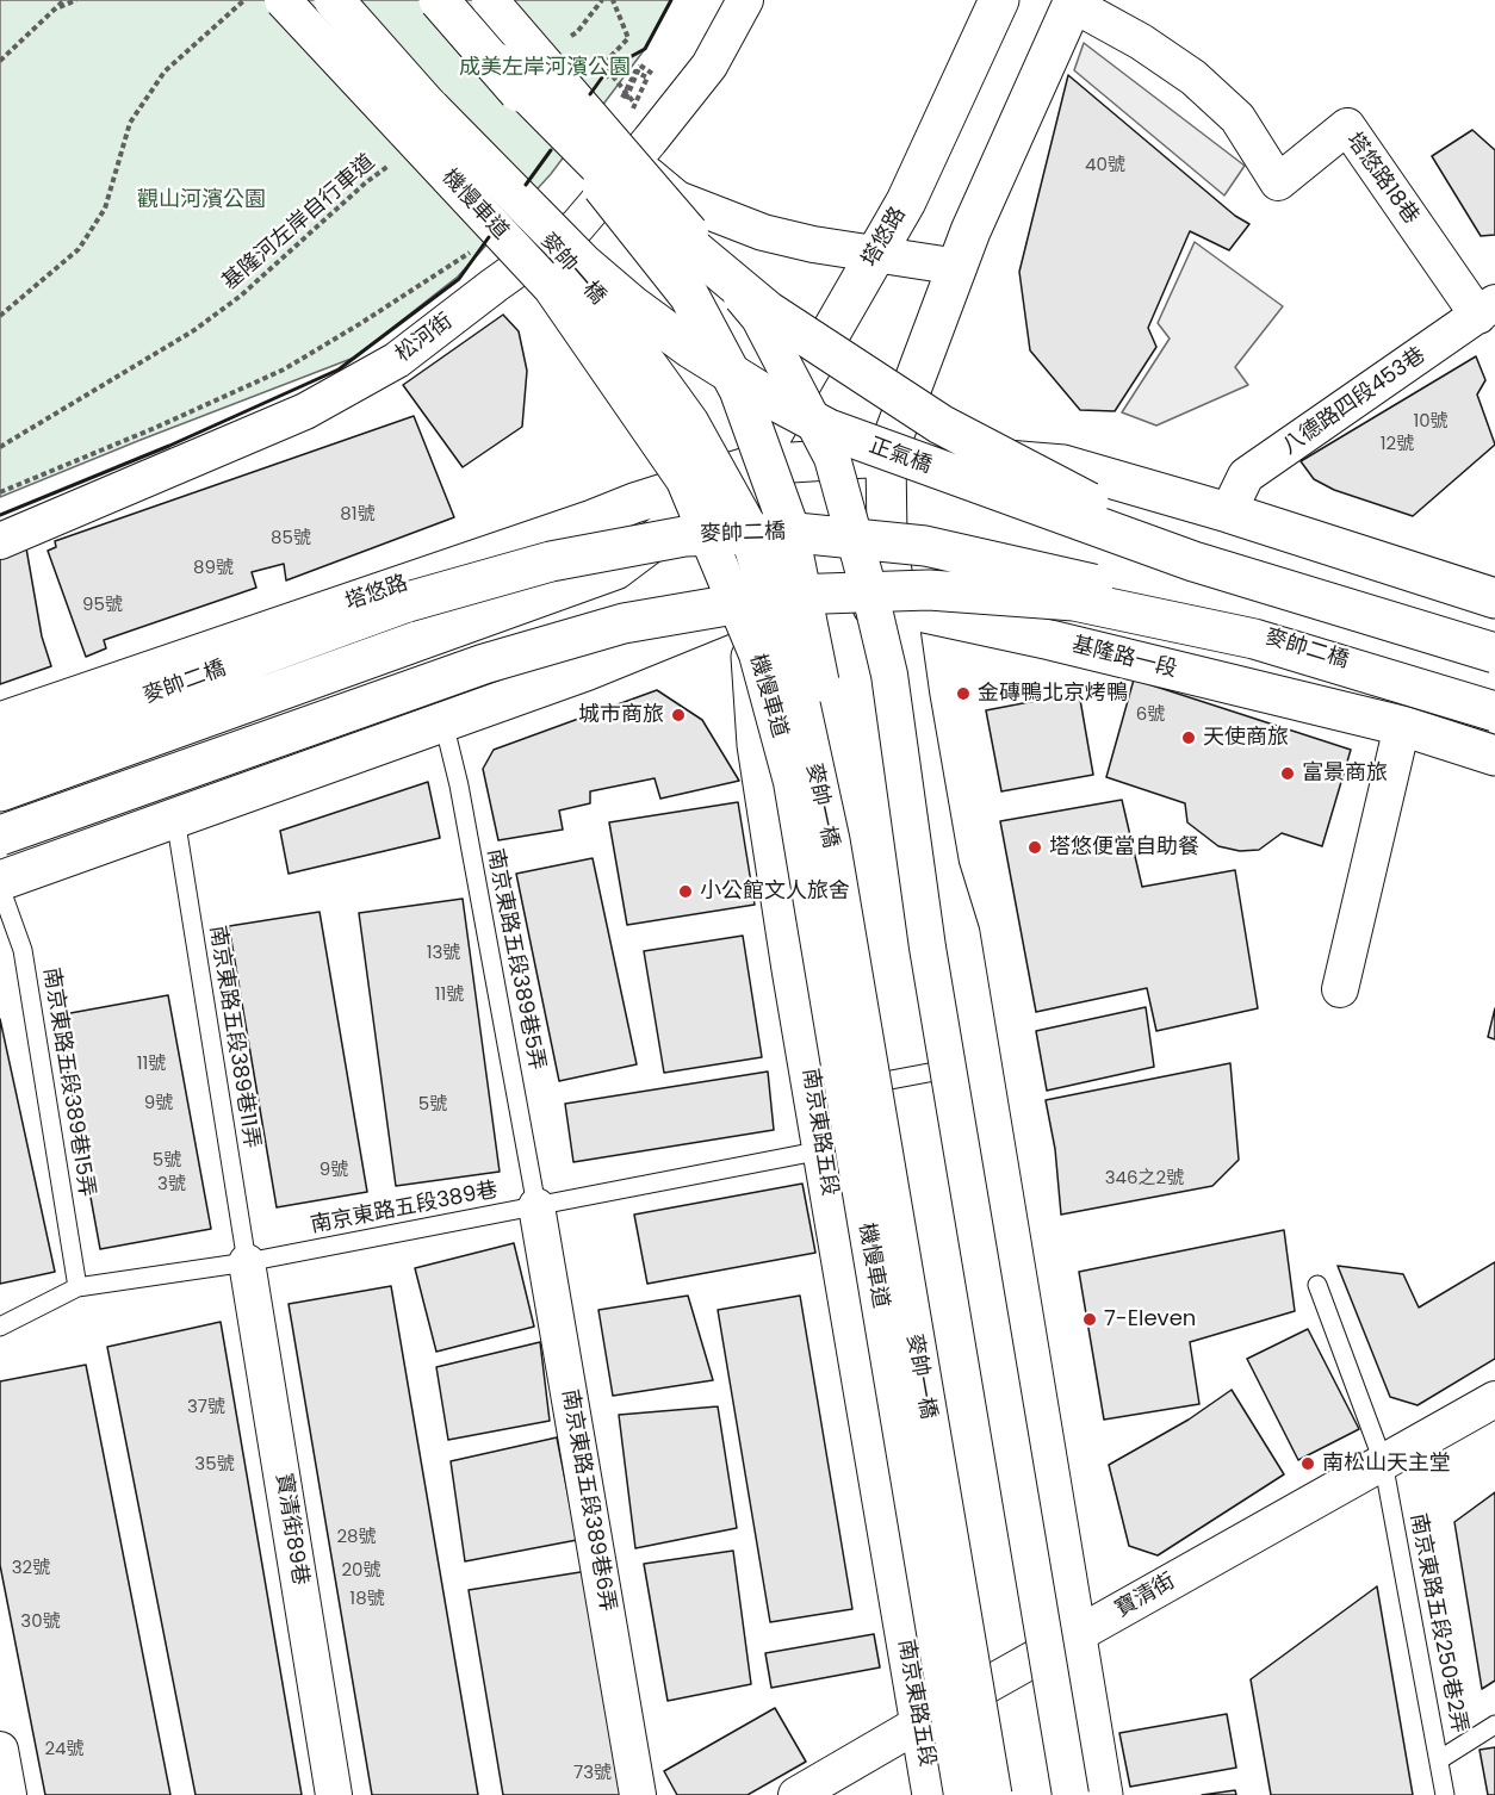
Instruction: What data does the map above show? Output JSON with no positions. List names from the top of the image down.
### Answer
{
  "streets": {
    "main road": [
      "塔悠路",
      "麥帥一橋",
      "正氣橋",
      "麥帥二橋",
      "基隆路一段",
      "南京東路五段"
    ],
    "street": [
      "塔悠路18巷",
      "機慢車道",
      "松河街",
      "八德路四段453巷",
      "南京東路五段389巷6弄",
      "寶清街89巷",
      "寶清街"
    ],
    "lane": [
      "南京東路五段389巷5弄",
      "南京東路五段389巷11弄",
      "南京東路五段389巷15弄",
      "南京東路五段389巷",
      "南京東路五段250巷2弄"
    ],
    "path": ["基隆河左岸自行車道"]
  },
  "crossings": [
    ["塔悠路18巷", "八德路四段453巷"],
    ["塔悠路", "南京東路五段"],
    ["麥帥一橋", "正氣橋"],
    ["基隆路一段", "南京東路五段"],
    ["南京東路五段389巷5弄", "南京東路五段389巷"],
    ["南京東路五段389巷5弄", "南京東路五段389巷6弄"],
    ["南京東路五段389巷11弄", "南京東路五段389巷"],
    ["南京東路五段389巷11弄", "寶清街89巷"],
    ["南京東路五段389巷15弄", "南京東路五段389巷"],
    ["南京東路五段", "南京東路五段389巷"],
    ["南京東路五段", "寶清街"],
    ["南京東路五段389巷", "南京東路五段389巷6弄"],
    ["南京東路五段389巷", "寶清街89巷"],
    ["寶清街", "南京東路五段250巷2弄"]
  ],
  "parks": ["成美左岸河濱公園", "觀山河濱公園"],
  "places": [
    "金磚鴨北京烤鴨",
    "城市商旅",
    "天使商旅",
    "富景商旅",
    "塔悠便當自助餐",
    "小公館文人旅舍",
    "7-Eleven",
    "南松山天主堂"
  ],
  "house_numbers": [
    "40號",
    "10號",
    "12號",
    "81號",
    "85號",
    "89號",
    "95號",
    "6號",
    "13號",
    "11號",
    "11號",
    "9號",
    "5號",
    "5號",
    "9號",
    "346之2號",
    "3號",
    "37號",
    "35號",
    "28號",
    "32號",
    "20號",
    "18號",
    "30號",
    "24號",
    "73號"
  ]
}
